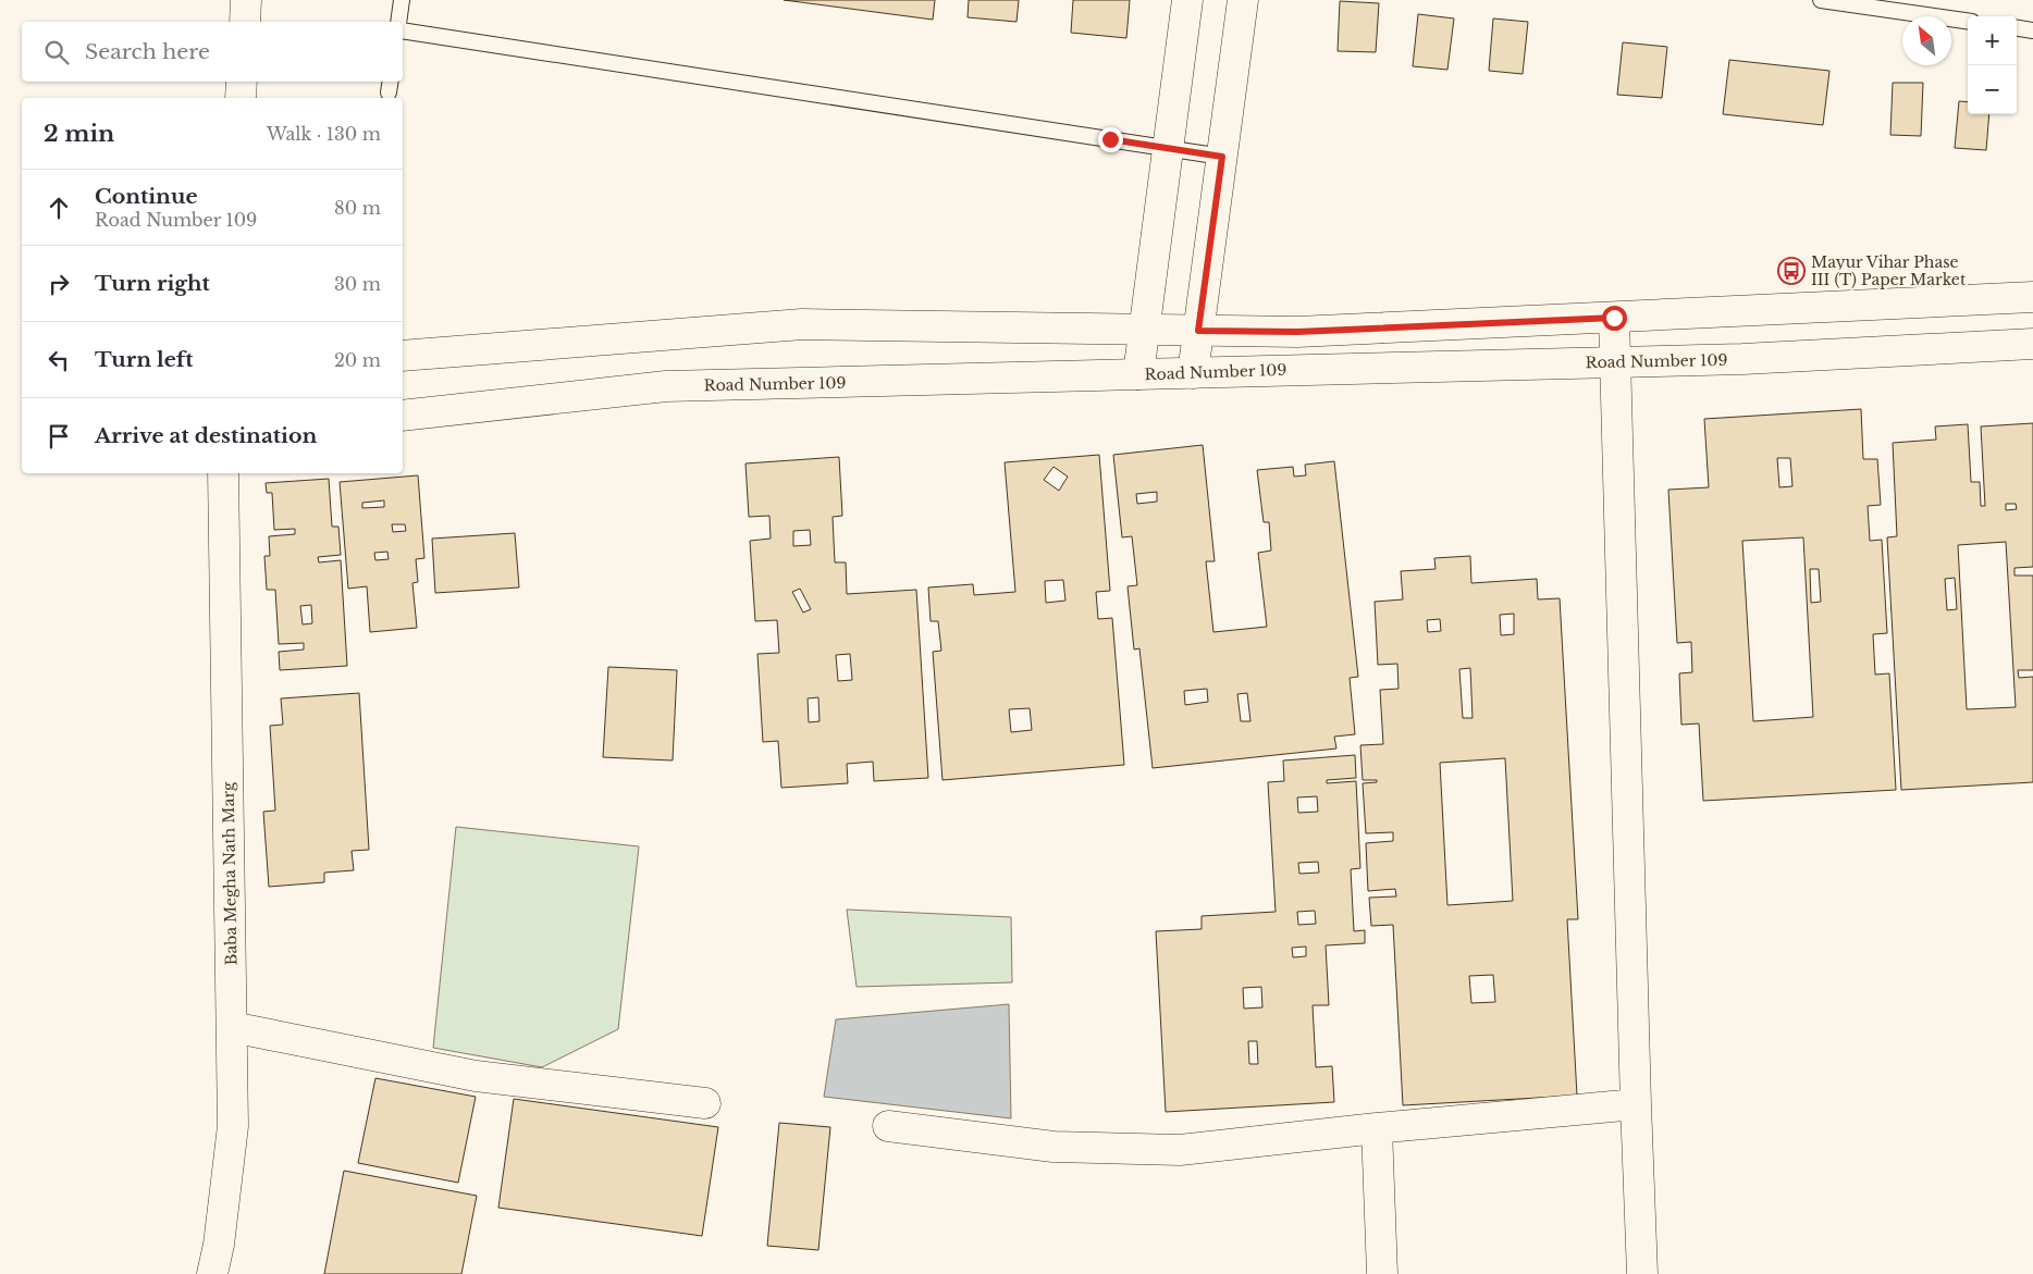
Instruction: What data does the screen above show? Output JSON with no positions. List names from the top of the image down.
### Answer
{
  "streets": {
    "street": ["Road Number 109", "Baba Megha Nath Marg"]
  },
  "places": {
    "bus stop": ["Mayur Vihar Phase III (T) Paper Market"]
  },
  "north": "top left",
  "page": {
    "map_buttons": ["+", "−"],
    "search": "Search here",
    "heading": ["2 min", "Walk · 130 m"],
    "list": [
      ["Continue", "Road Number 109", "80 m"],
      ["Turn right", "30 m"],
      ["Turn left", "20 m"],
      "Arrive at destination"
    ]
  }
}
